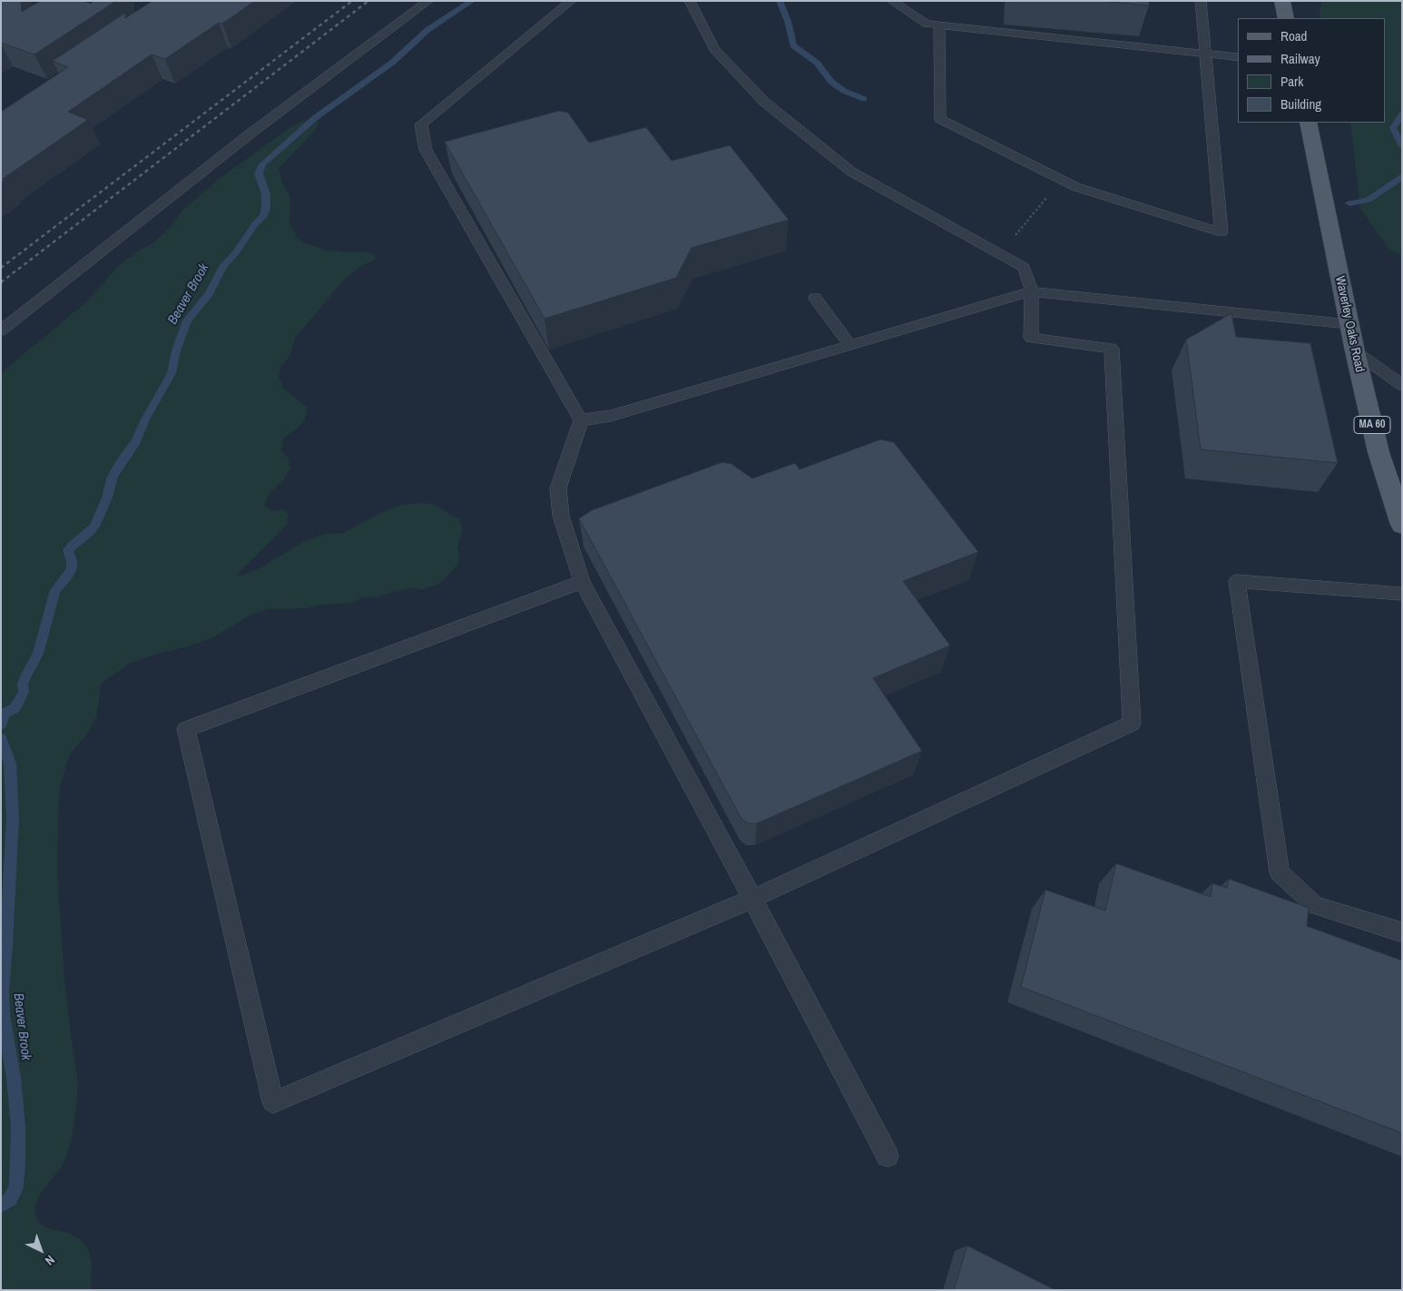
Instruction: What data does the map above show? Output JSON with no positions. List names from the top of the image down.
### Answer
{
  "streets": {
    "main road": ["Waverley Oaks Road", "MA 60"]
  },
  "water": ["Beaver Brook"],
  "legend": [
    "Road",
    "Railway",
    "Park",
    "Building"
  ],
  "north": "bottom right"
}
